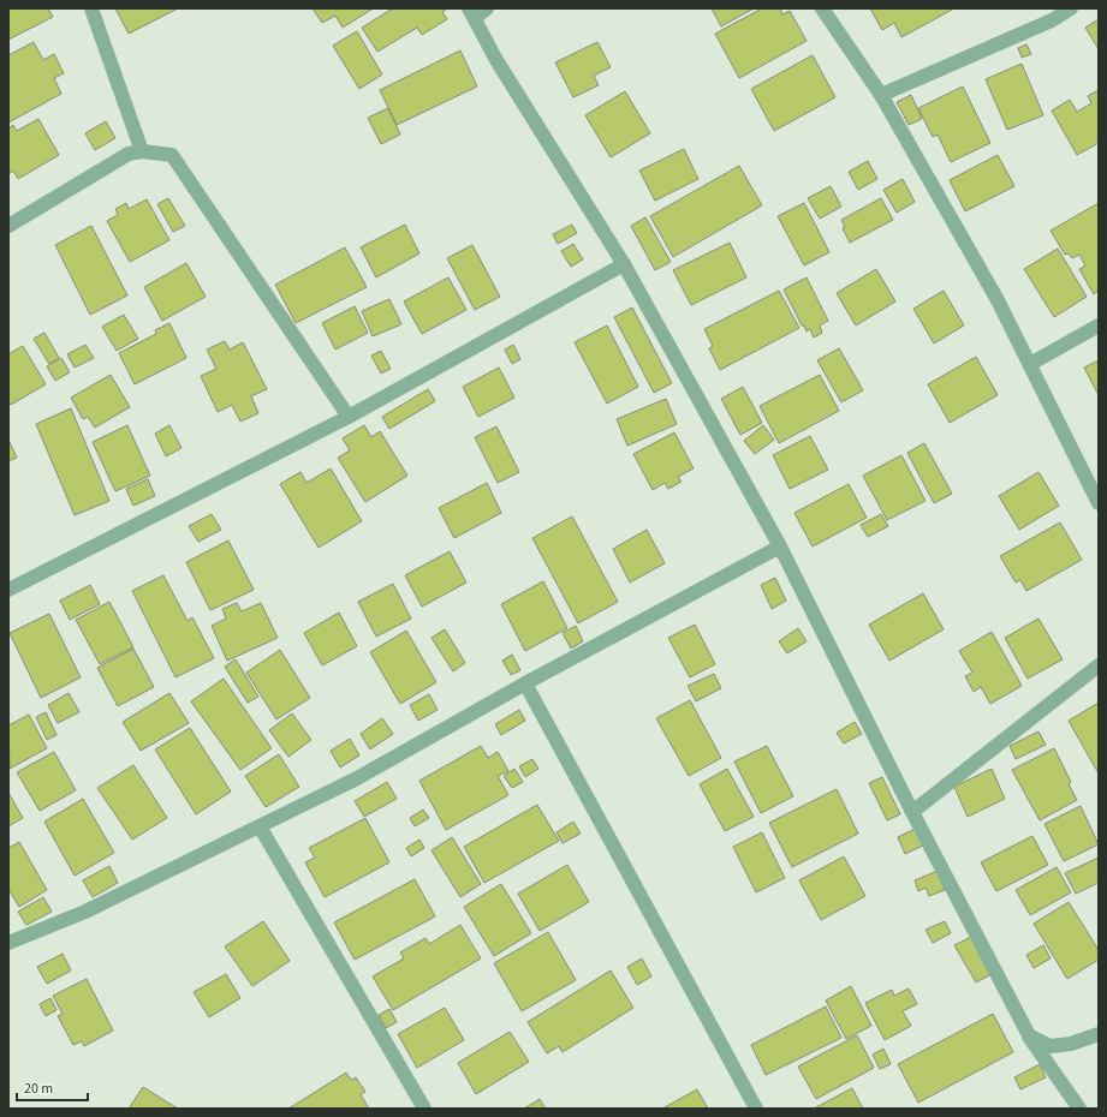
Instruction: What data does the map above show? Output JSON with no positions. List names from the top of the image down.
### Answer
{
  "scale_bar": "20 m"
}
